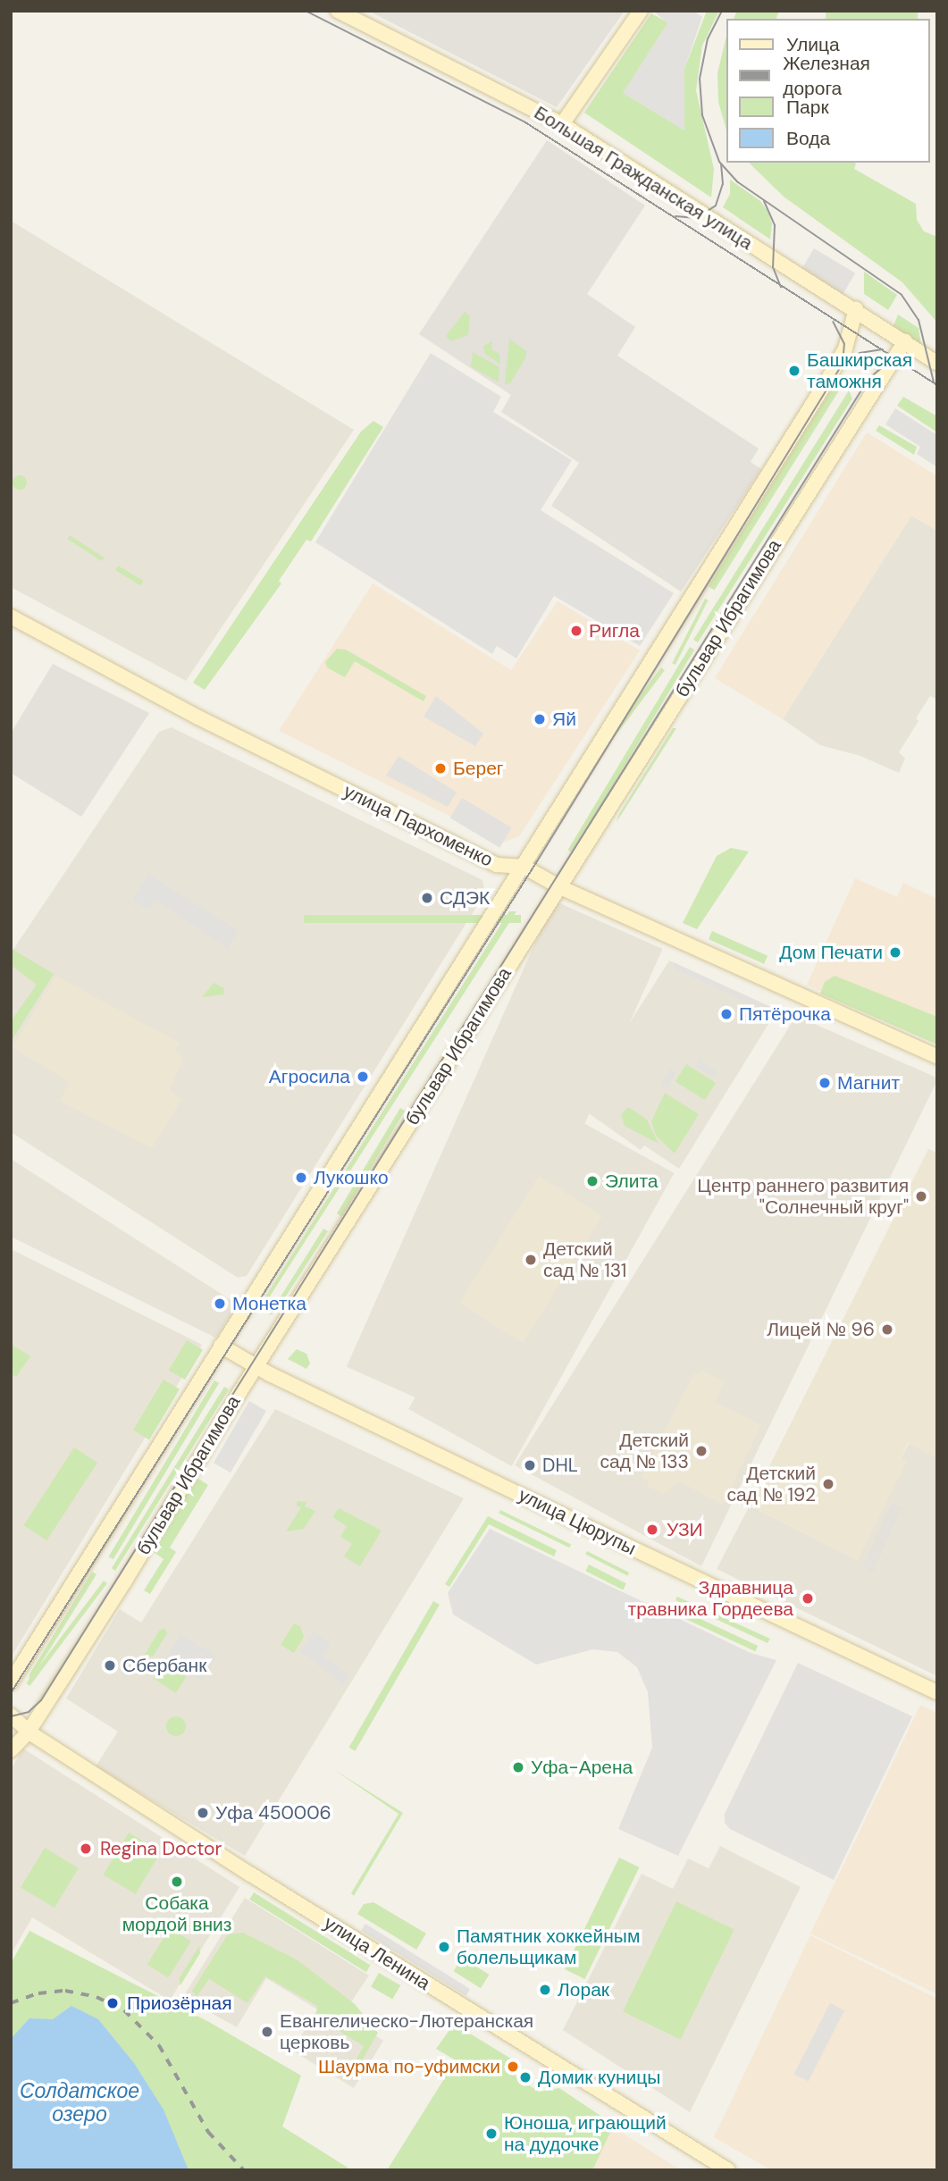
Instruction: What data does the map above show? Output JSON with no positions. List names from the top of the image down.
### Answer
{
  "streets": {
    "main road": [
      "Большая Гражданская улица",
      "бульвар Ибрагимова",
      "улица Пархоменко",
      "улица Цюрупы",
      "улица Ленина"
    ]
  },
  "crossings": [
    ["Большая Гражданская улица", "бульвар Ибрагимова"],
    ["бульвар Ибрагимова", "улица Пархоменко"],
    ["бульвар Ибрагимова", "улица Цюрупы"],
    ["бульвар Ибрагимова", "улица Ленина"]
  ],
  "water": ["Солдатское озеро"],
  "places": [
    "Башкирская таможня",
    "Ригла",
    "Яй",
    "Берег",
    "СДЭК",
    "Дом Печати",
    "Пятёрочка",
    "Агросила",
    "Магнит",
    "Лукошко",
    "Элита",
    "Центр раннего развития \"Солнечный круг\"",
    "Детский сад № 131",
    "Монетка",
    "Лицей № 96",
    "Детский сад № 133",
    "DHL",
    "Детский сад № 192",
    "УЗИ",
    "Здравница травника Гордеева",
    "Сбербанк",
    "Уфа-Арена",
    "Уфа 450006",
    "Regina Doctor",
    "Собака мордой вниз",
    "Памятник хоккейным болельщикам",
    "Лорак",
    "Приозёрная",
    "Евангелическо-Лютеранская церковь",
    "Шаурма по-уфимски",
    "Домик куницы",
    "Юноша, играющий на дудочке"
  ],
  "legend": [
    "Улица",
    "Железная дорога",
    "Парк",
    "Вода"
  ]
}
